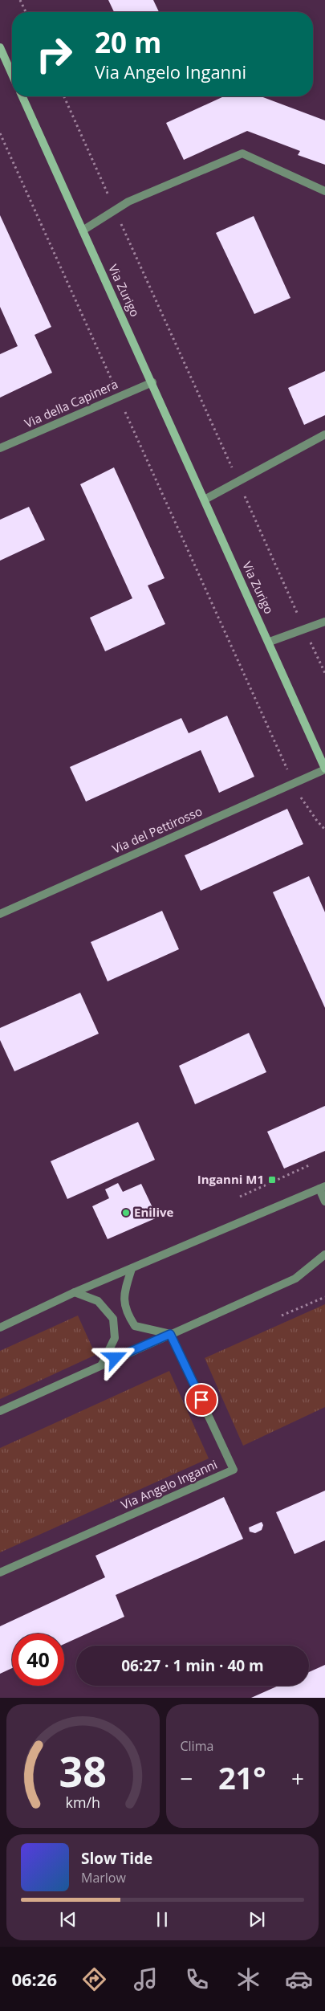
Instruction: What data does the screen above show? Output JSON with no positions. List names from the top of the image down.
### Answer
{
  "streets": {
    "main road": ["Via Zurigo"],
    "street": ["Via della Capinera", "Via del Pettirosso", "Via Angelo Inganni"]
  },
  "crossings": [
    ["Via Zurigo", "Via della Capinera"],
    ["Via Zurigo", "Via del Pettirosso"]
  ],
  "places": {
    "transit": ["Inganni M1"],
    "other": ["Enilive"]
  },
  "page": {
    "turn": ["20 m", "Via Angelo Inganni"],
    "limit": "40",
    "trip": "06:27 · 1 min · 40 m",
    "tile": "Clima",
    "heat": ["−", "21°", "+"],
    "song": ["Slow Tide", "Marlow"],
    "tabs": "06:26",
    "gauge": ["38", "km/h"]
  }
}
